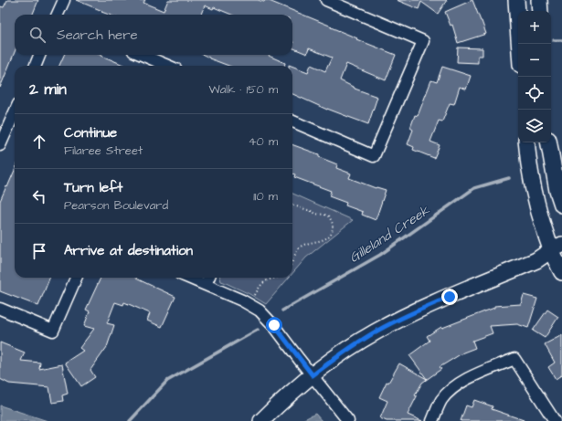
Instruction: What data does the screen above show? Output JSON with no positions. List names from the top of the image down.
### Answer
{
  "water": ["Gilleland Creek"],
  "page": {
    "map_buttons": ["+", "−"],
    "search": "Search here",
    "heading": ["2 min", "Walk · 150 m"],
    "list": [
      ["Continue", "Filaree Street", "40 m"],
      ["Turn left", "Pearson Boulevard", "110 m"],
      "Arrive at destination"
    ]
  }
}
